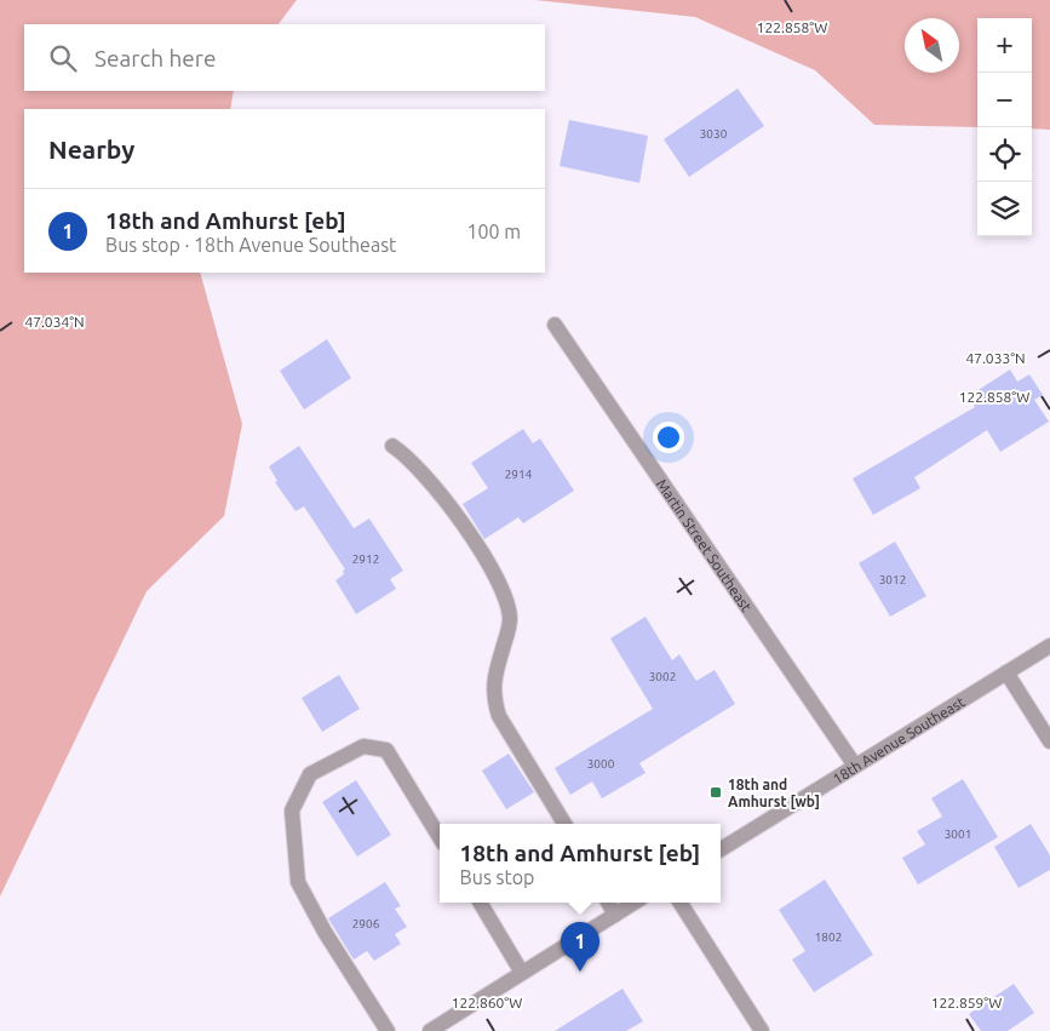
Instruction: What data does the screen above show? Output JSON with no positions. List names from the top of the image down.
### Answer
{
  "streets": {
    "street": ["Martin Street Southeast", "18th Avenue Southeast"]
  },
  "crossings": [
    ["Martin Street Southeast", "18th Avenue Southeast"]
  ],
  "places": {
    "transit": ["18th and Amhurst [wb]"]
  },
  "house_numbers": [
    "3030",
    "2914",
    "2912",
    "3012",
    "3002",
    "3000",
    "3001",
    "2906",
    "1802"
  ],
  "north": "top left",
  "page": {
    "map_buttons": ["+", "−"],
    "search": "Search here",
    "heading": "Nearby",
    "list": [
      {
        "mark": "1",
        "name": "18th and Amhurst [eb]",
        "note": "Bus stop · 18th Avenue Southeast",
        "value": "100 m"
      }
    ],
    "popup": ["18th and Amhurst [eb]", "Bus stop"],
    "pins": "1"
  },
  "coordinates": [
    "122.858°W",
    "47.034°N",
    "47.033°N",
    "122.860°W",
    "122.859°W"
  ]
}
